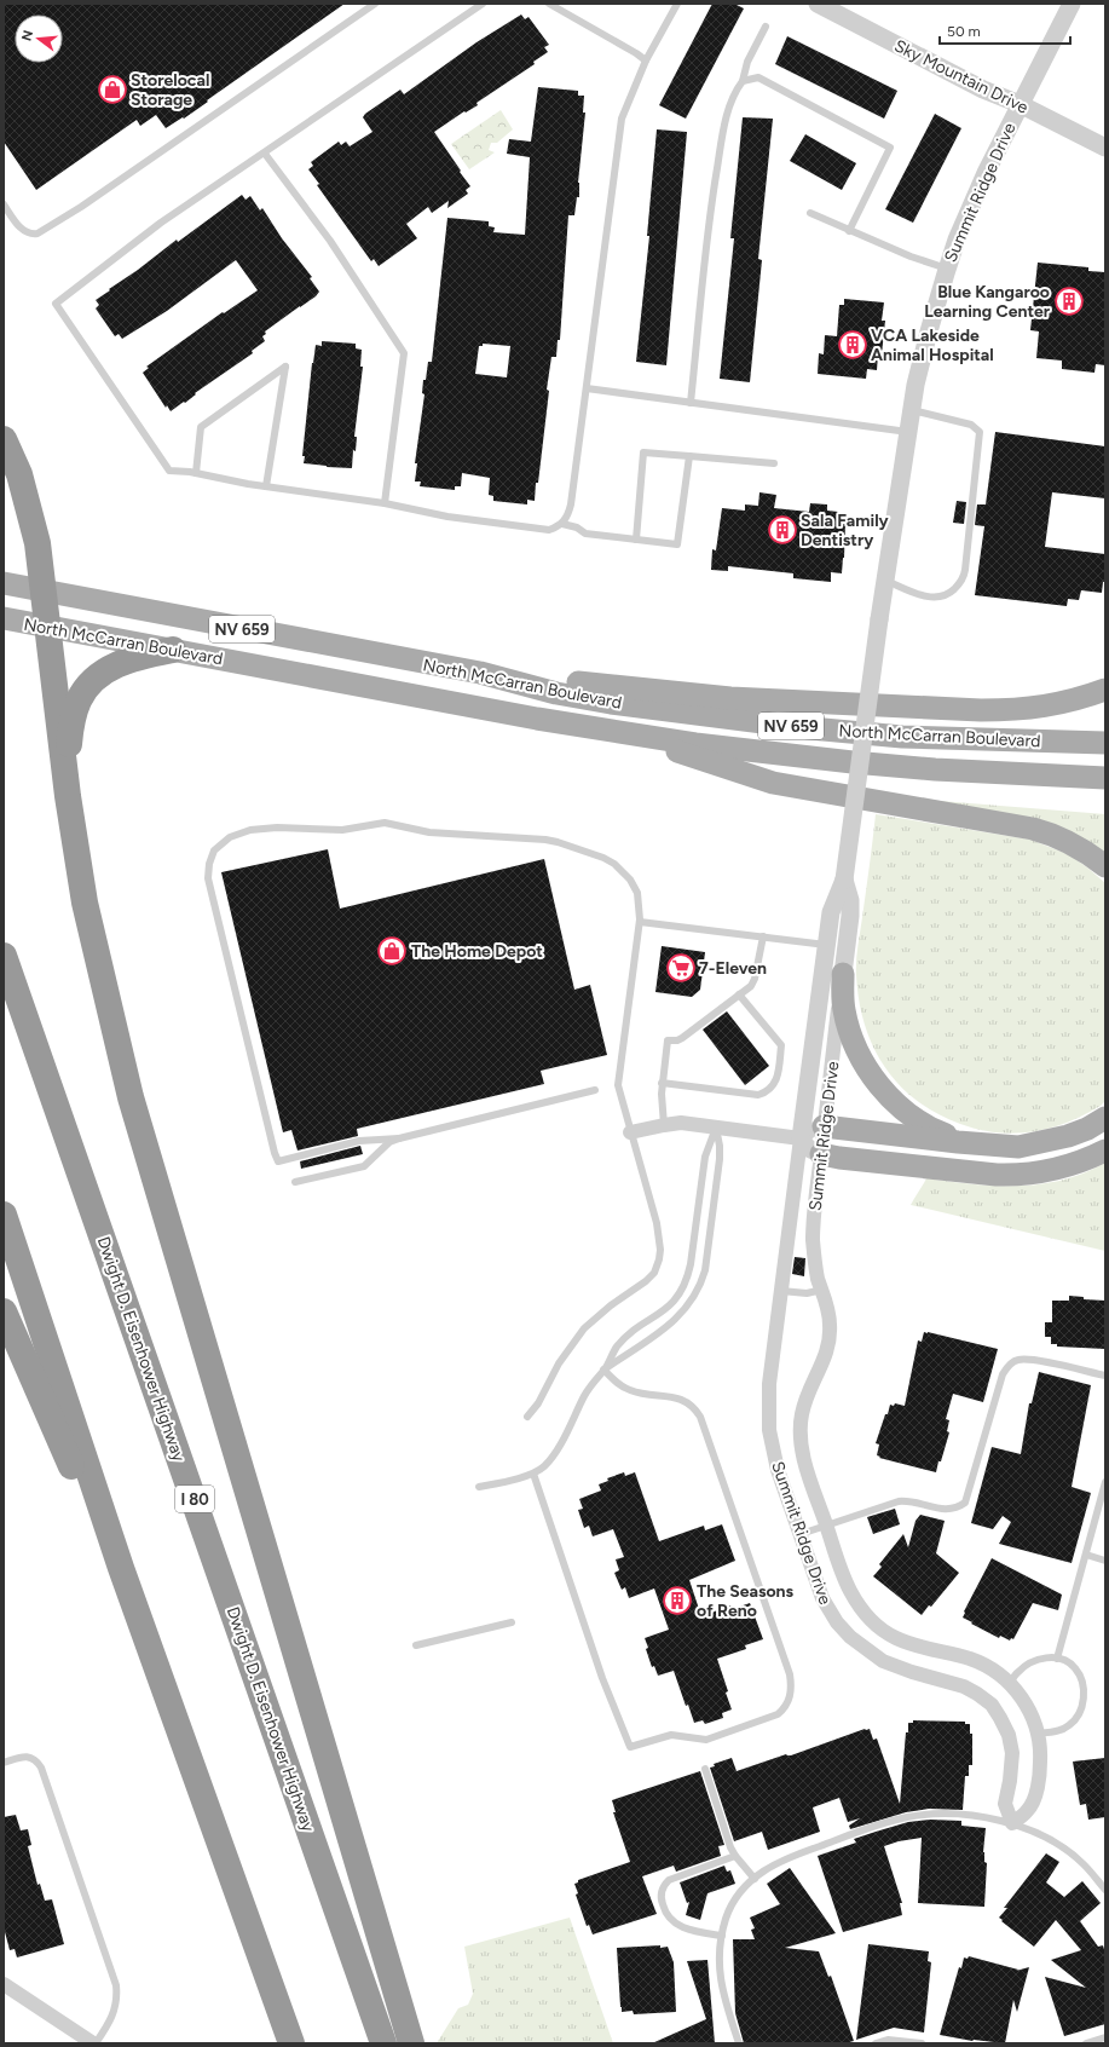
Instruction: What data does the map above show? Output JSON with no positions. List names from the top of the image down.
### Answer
{
  "streets": {
    "highway": ["Dwight D. Eisenhower Highway", "I 80"],
    "main road": ["NV 659", "North McCarran Boulevard"],
    "street": ["Sky Mountain Drive", "Summit Ridge Drive"]
  },
  "crossings": [
    ["Sky Mountain Drive", "Summit Ridge Drive"]
  ],
  "places": {
    "shop": ["Storelocal Storage", "The Home Depot"],
    "building": [
      "Blue Kangaroo Learning Center",
      "VCA Lakeside Animal Hospital",
      "Sala Family Dentistry",
      "The Seasons of Reno"
    ],
    "supermarket": ["7-Eleven"]
  },
  "scale_bar": "50 m",
  "north": "left"
}
